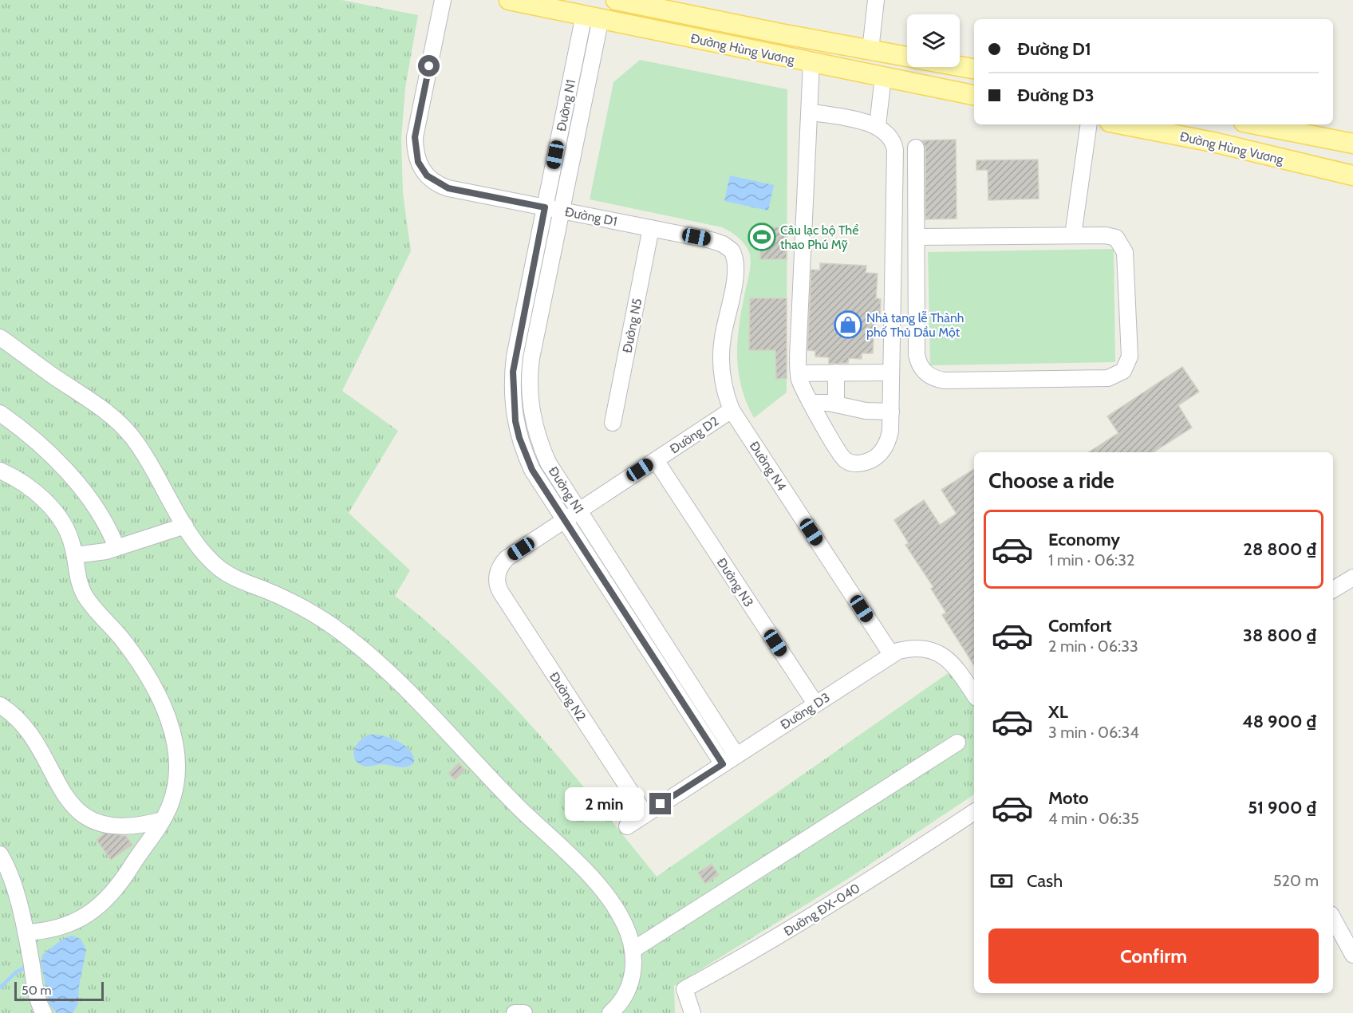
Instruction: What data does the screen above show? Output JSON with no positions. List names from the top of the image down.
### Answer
{
  "streets": {
    "main road": ["Đường Hùng Vương"],
    "street": [
      "Đường N1",
      "Đường D1",
      "Đường N5",
      "Đường D2",
      "Đường N4",
      "Đường N3",
      "Đường N2",
      "Đường D3",
      "Đường ĐX-040"
    ]
  },
  "crossings": [
    ["Đường Hùng Vương", "Đường N1"],
    ["Đường N1", "Đường D1"],
    ["Đường N1", "Đường D2"],
    ["Đường N1", "Đường D3"],
    ["Đường D1", "Đường N5"],
    ["Đường D1", "Đường N4"],
    ["Đường D2", "Đường N4"],
    ["Đường D2", "Đường N3"],
    ["Đường D2", "Đường N2"],
    ["Đường N4", "Đường D3"],
    ["Đường N3", "Đường D3"],
    ["Đường N2", "Đường D3"]
  ],
  "places": {
    "sports": ["Câu lạc bộ Thể thao Phú Mỹ"],
    "shop": ["Nhà tang lễ Thành phố Thủ Dầu Một"]
  },
  "scale_bar": "50 m",
  "page": {
    "banner": ["Đường D1", "Đường D3"],
    "heading": "Choose a ride",
    "list": [
      {
        "name": "Economy",
        "note": "1 min · 06:32",
        "value": "28 800 ₫"
      },
      {
        "name": "Comfort",
        "note": "2 min · 06:33",
        "value": "38 800 ₫"
      },
      {
        "name": "XL",
        "note": "3 min · 06:34",
        "value": "48 900 ₫"
      },
      {
        "name": "Moto",
        "note": "4 min · 06:35",
        "value": "51 900 ₫"
      }
    ],
    "bubble": "2 min",
    "pay": ["Cash", "520 m"],
    "buttons": "Confirm",
    "scale": "50 m"
  }
}
